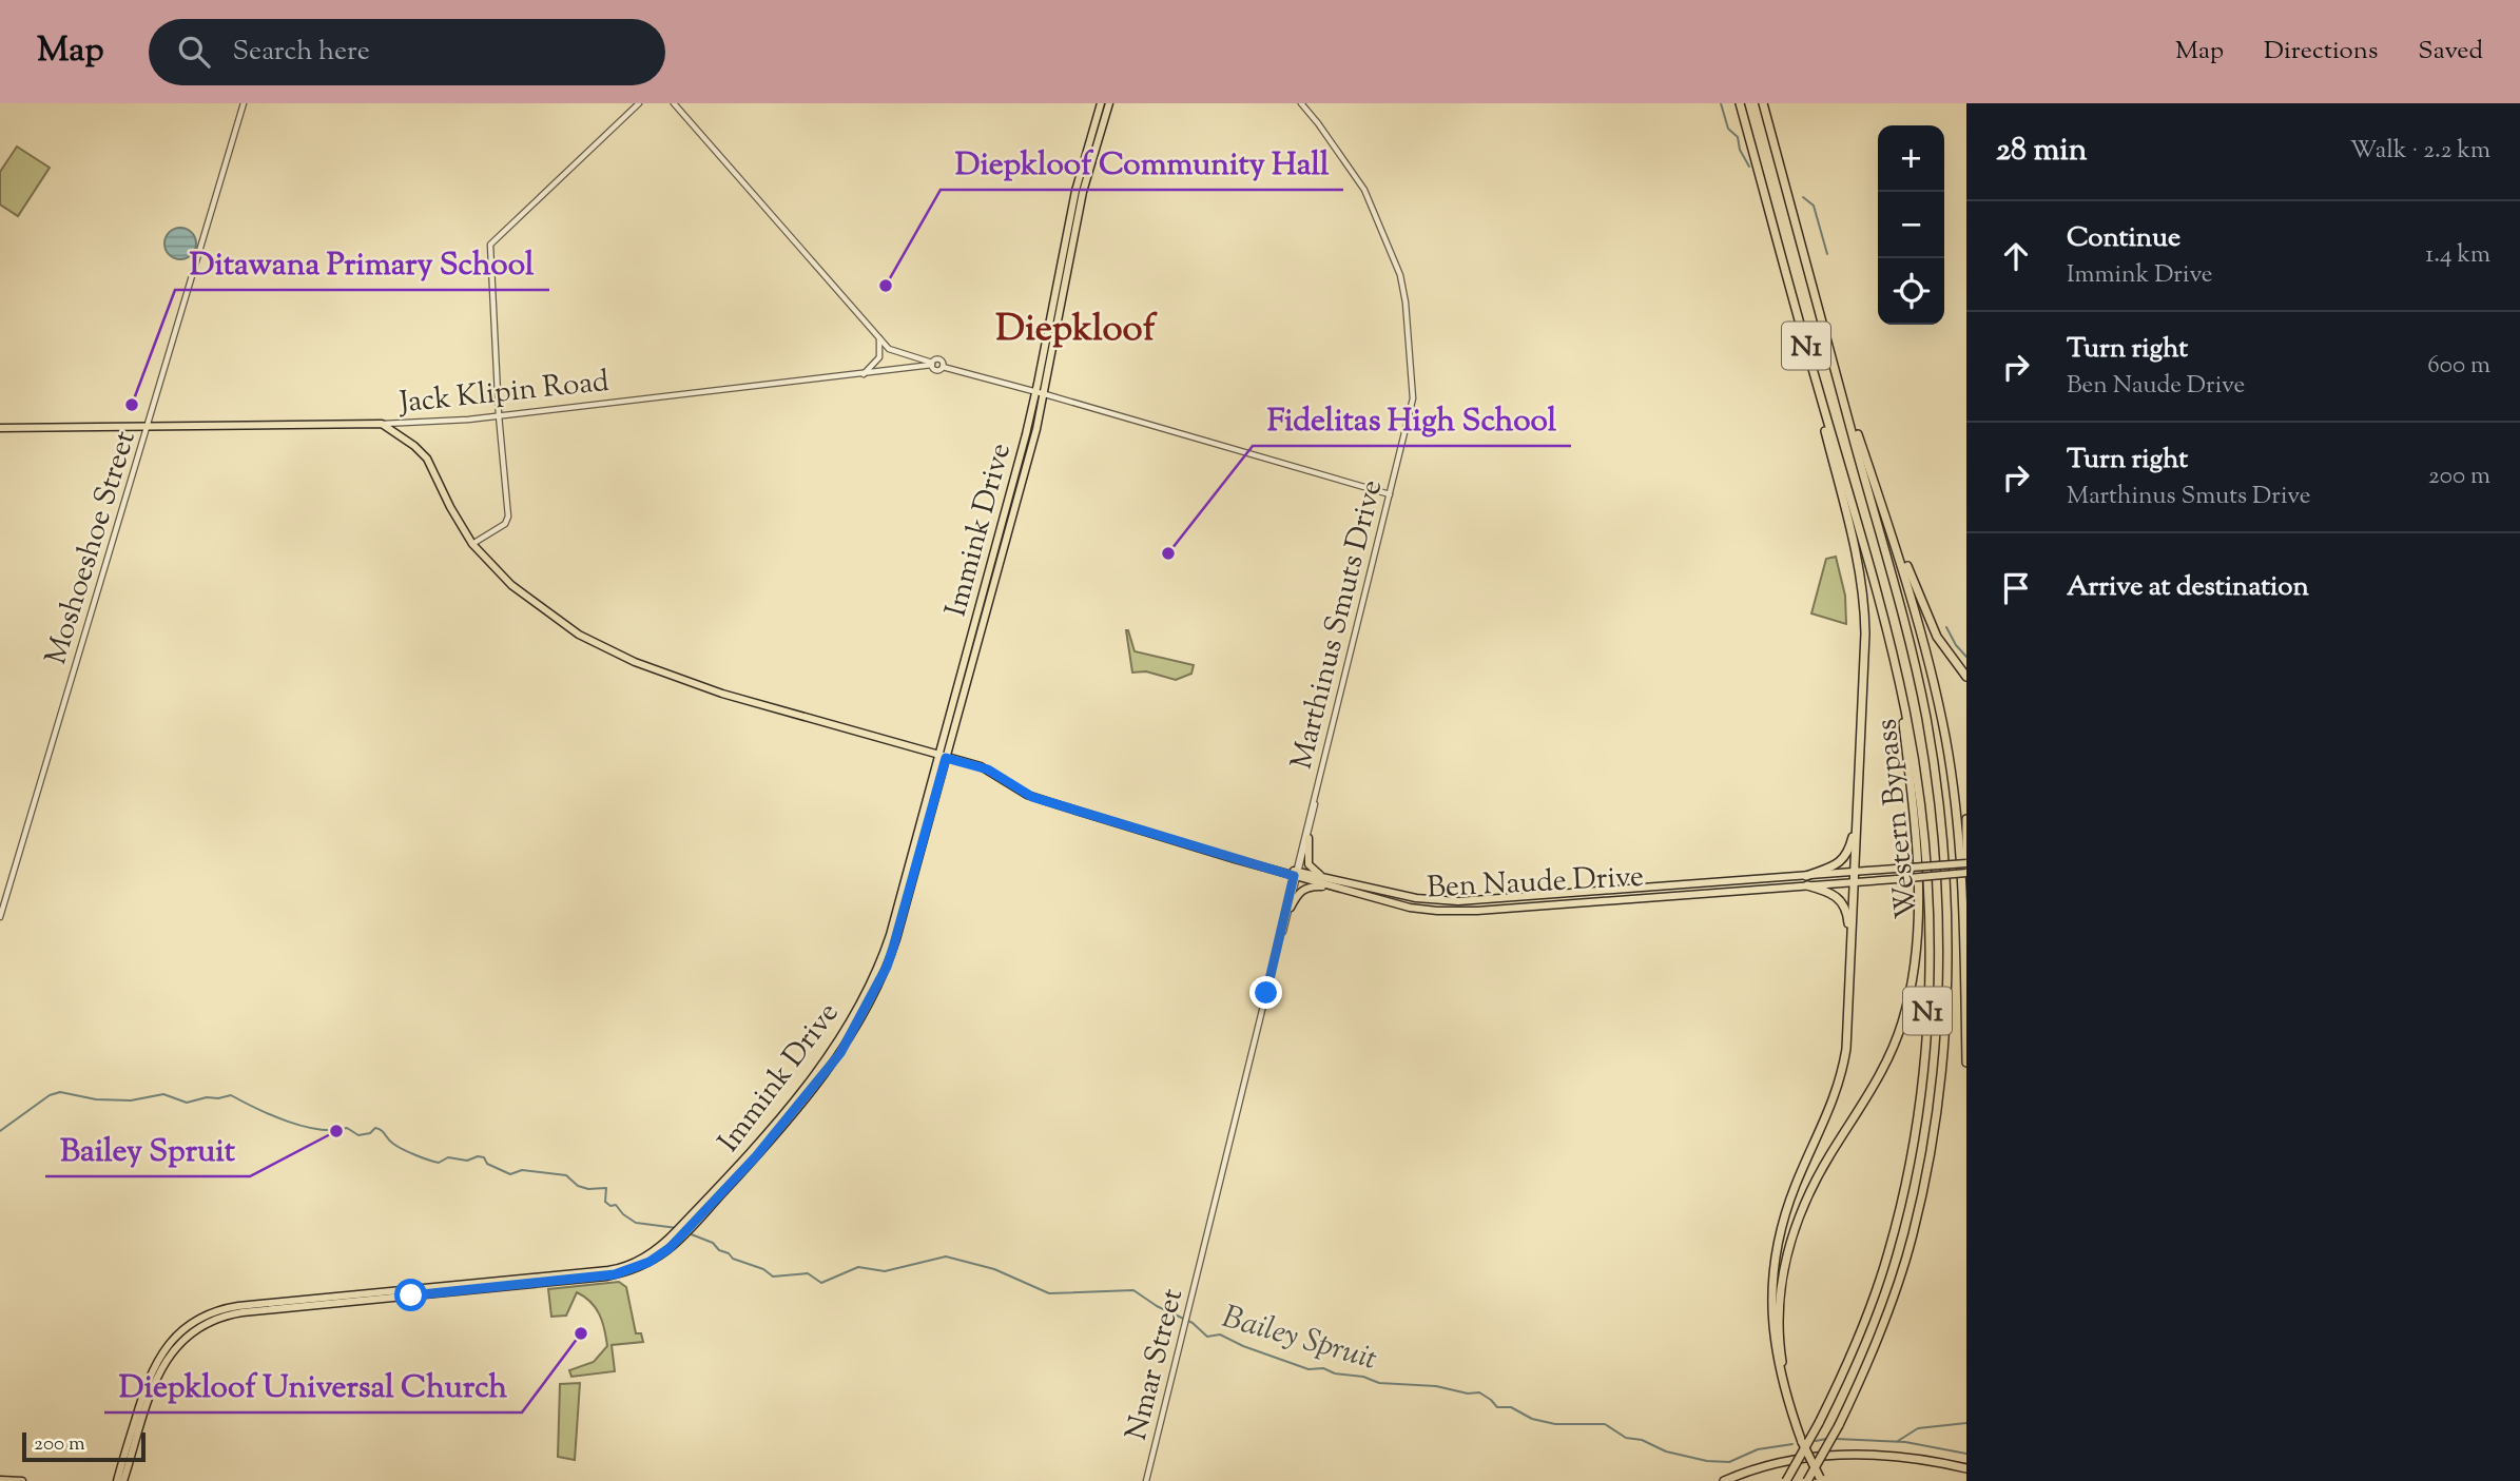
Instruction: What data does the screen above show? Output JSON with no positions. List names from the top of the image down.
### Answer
{
  "streets": {
    "highway": ["N1", "Western Bypass"],
    "main road": ["Jack Klipin Road", "Immink Drive", "Ben Naude Drive"],
    "street": ["Moshoeshoe Street", "Marthinus Smuts Drive", "Nmar Street"]
  },
  "crossings": [
    ["Jack Klipin Road", "Moshoeshoe Street"],
    ["Jack Klipin Road", "Ben Naude Drive"],
    ["Immink Drive", "Ben Naude Drive"],
    ["Marthinus Smuts Drive", "Ben Naude Drive"],
    ["Marthinus Smuts Drive", "Nmar Street"]
  ],
  "districts": ["Diepkloof"],
  "water": ["Bailey Spruit"],
  "places": [
    "Diepkloof Community Hall",
    "Ditawana Primary School",
    "Fidelitas High School",
    "Bailey Spruit",
    "Diepkloof Universal Church"
  ],
  "scale_bar": "200 m",
  "page": {
    "header": "Map",
    "search": "Search here",
    "nav": ["Map", "Directions", "Saved"],
    "heading": ["28 min", "Walk · 2.2 km"],
    "map_buttons": ["+", "−"],
    "list": [
      ["Continue", "Immink Drive", "1.4 km"],
      ["Turn right", "Ben Naude Drive", "600 m"],
      ["Turn right", "Marthinus Smuts Drive", "200 m"],
      "Arrive at destination"
    ],
    "scale": "200 m"
  }
}
